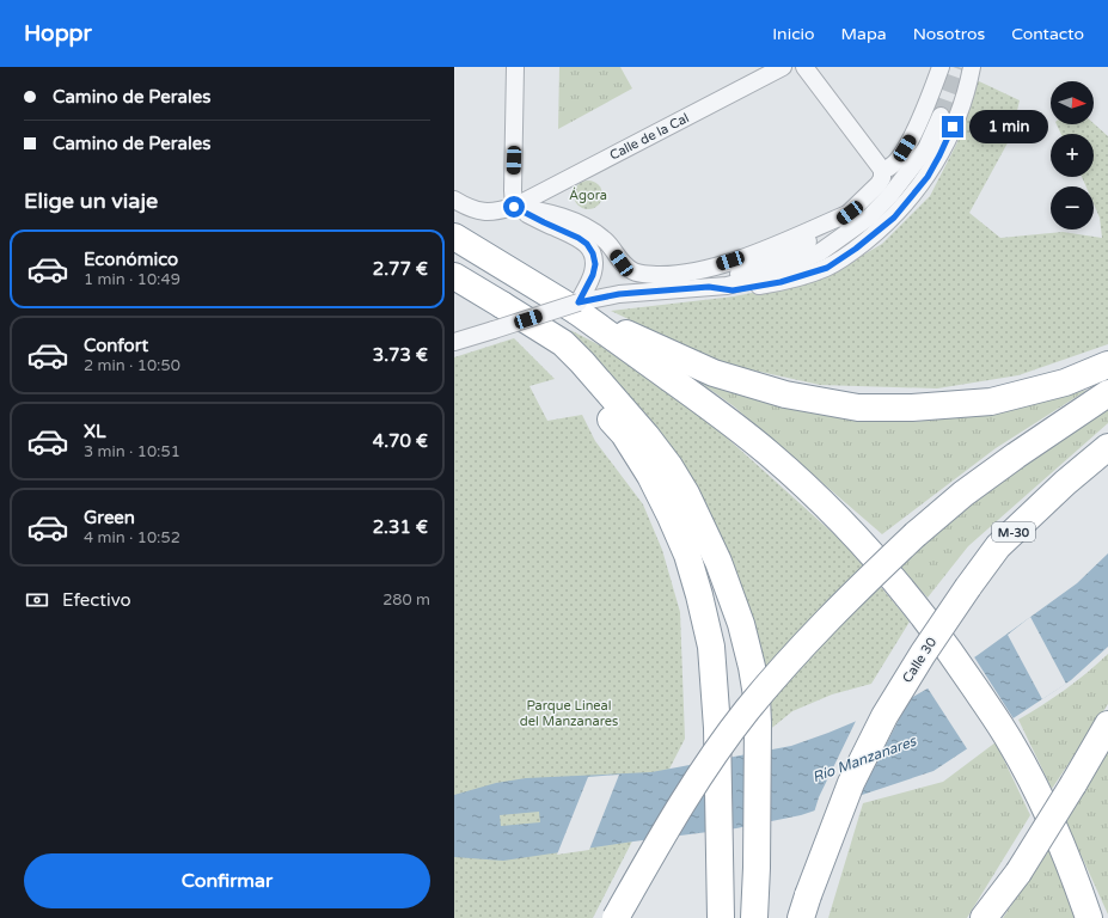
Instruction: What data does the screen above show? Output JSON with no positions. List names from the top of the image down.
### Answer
{
  "streets": {
    "highway": ["M-30", "Calle 30"],
    "street": ["Calle de la Cal"]
  },
  "water": ["Río Manzanares"],
  "parks": ["Ágora", "Parque Lineal del Manzanares"],
  "north": "right",
  "page": {
    "header": "Hoppr",
    "nav": [
      "Inicio",
      "Mapa",
      "Nosotros",
      "Contacto"
    ],
    "banner": ["Camino de Perales", "Camino de Perales"],
    "map_buttons": ["+", "−"],
    "bubble": "1 min",
    "heading": "Elige un viaje",
    "list": [
      {
        "name": "Económico",
        "note": "1 min · 10:49",
        "value": "2.77 €"
      },
      {
        "name": "Confort",
        "note": "2 min · 10:50",
        "value": "3.73 €"
      },
      {
        "name": "XL",
        "note": "3 min · 10:51",
        "value": "4.70 €"
      },
      {
        "name": "Green",
        "note": "4 min · 10:52",
        "value": "2.31 €"
      }
    ],
    "pay": ["Efectivo", "280 m"],
    "buttons": "Confirmar"
  }
}
